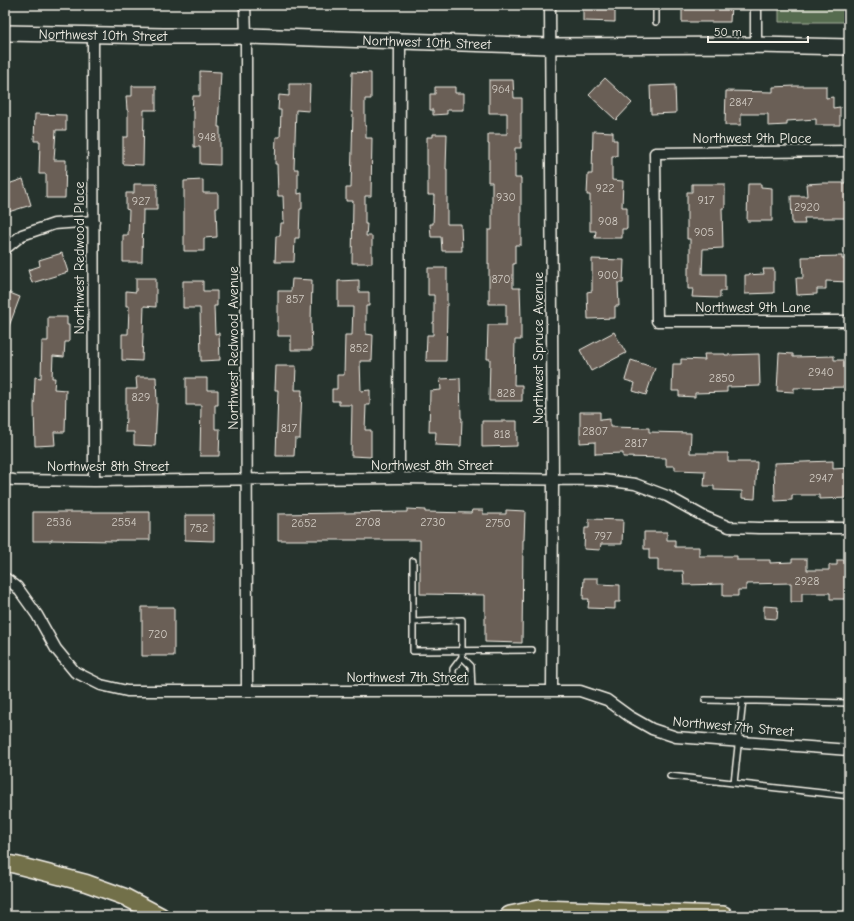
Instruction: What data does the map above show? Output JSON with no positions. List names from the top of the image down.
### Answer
{
  "streets": {
    "street": [
      "Northwest 10th Street",
      "Northwest 9th Place",
      "Northwest Redwood Place",
      "Northwest 9th Lane",
      "Northwest Redwood Avenue",
      "Northwest Spruce Avenue",
      "Northwest 8th Street",
      "Northwest 7th Street"
    ]
  },
  "crossings": [
    ["Northwest 10th Street", "Northwest Redwood Place"],
    ["Northwest 10th Street", "Northwest Redwood Avenue"],
    ["Northwest 10th Street", "Northwest Spruce Avenue"],
    ["Northwest 9th Place", "Northwest 9th Lane"],
    ["Northwest Redwood Place", "Northwest 8th Street"],
    ["Northwest Redwood Avenue", "Northwest 8th Street"],
    ["Northwest Redwood Avenue", "Northwest 7th Street"],
    ["Northwest Spruce Avenue", "Northwest 8th Street"],
    ["Northwest Spruce Avenue", "Northwest 7th Street"]
  ],
  "house_numbers": [
    "964",
    "2847",
    "948",
    "922",
    "930",
    "917",
    "927",
    "2920",
    "908",
    "905",
    "900",
    "870",
    "857",
    "852",
    "2940",
    "2850",
    "828",
    "829",
    "817",
    "2807",
    "818",
    "2817",
    "2947",
    "2536",
    "2554",
    "2708",
    "2730",
    "2652",
    "2750",
    "752",
    "797",
    "2928",
    "720"
  ],
  "scale_bar": "50 m"
}
